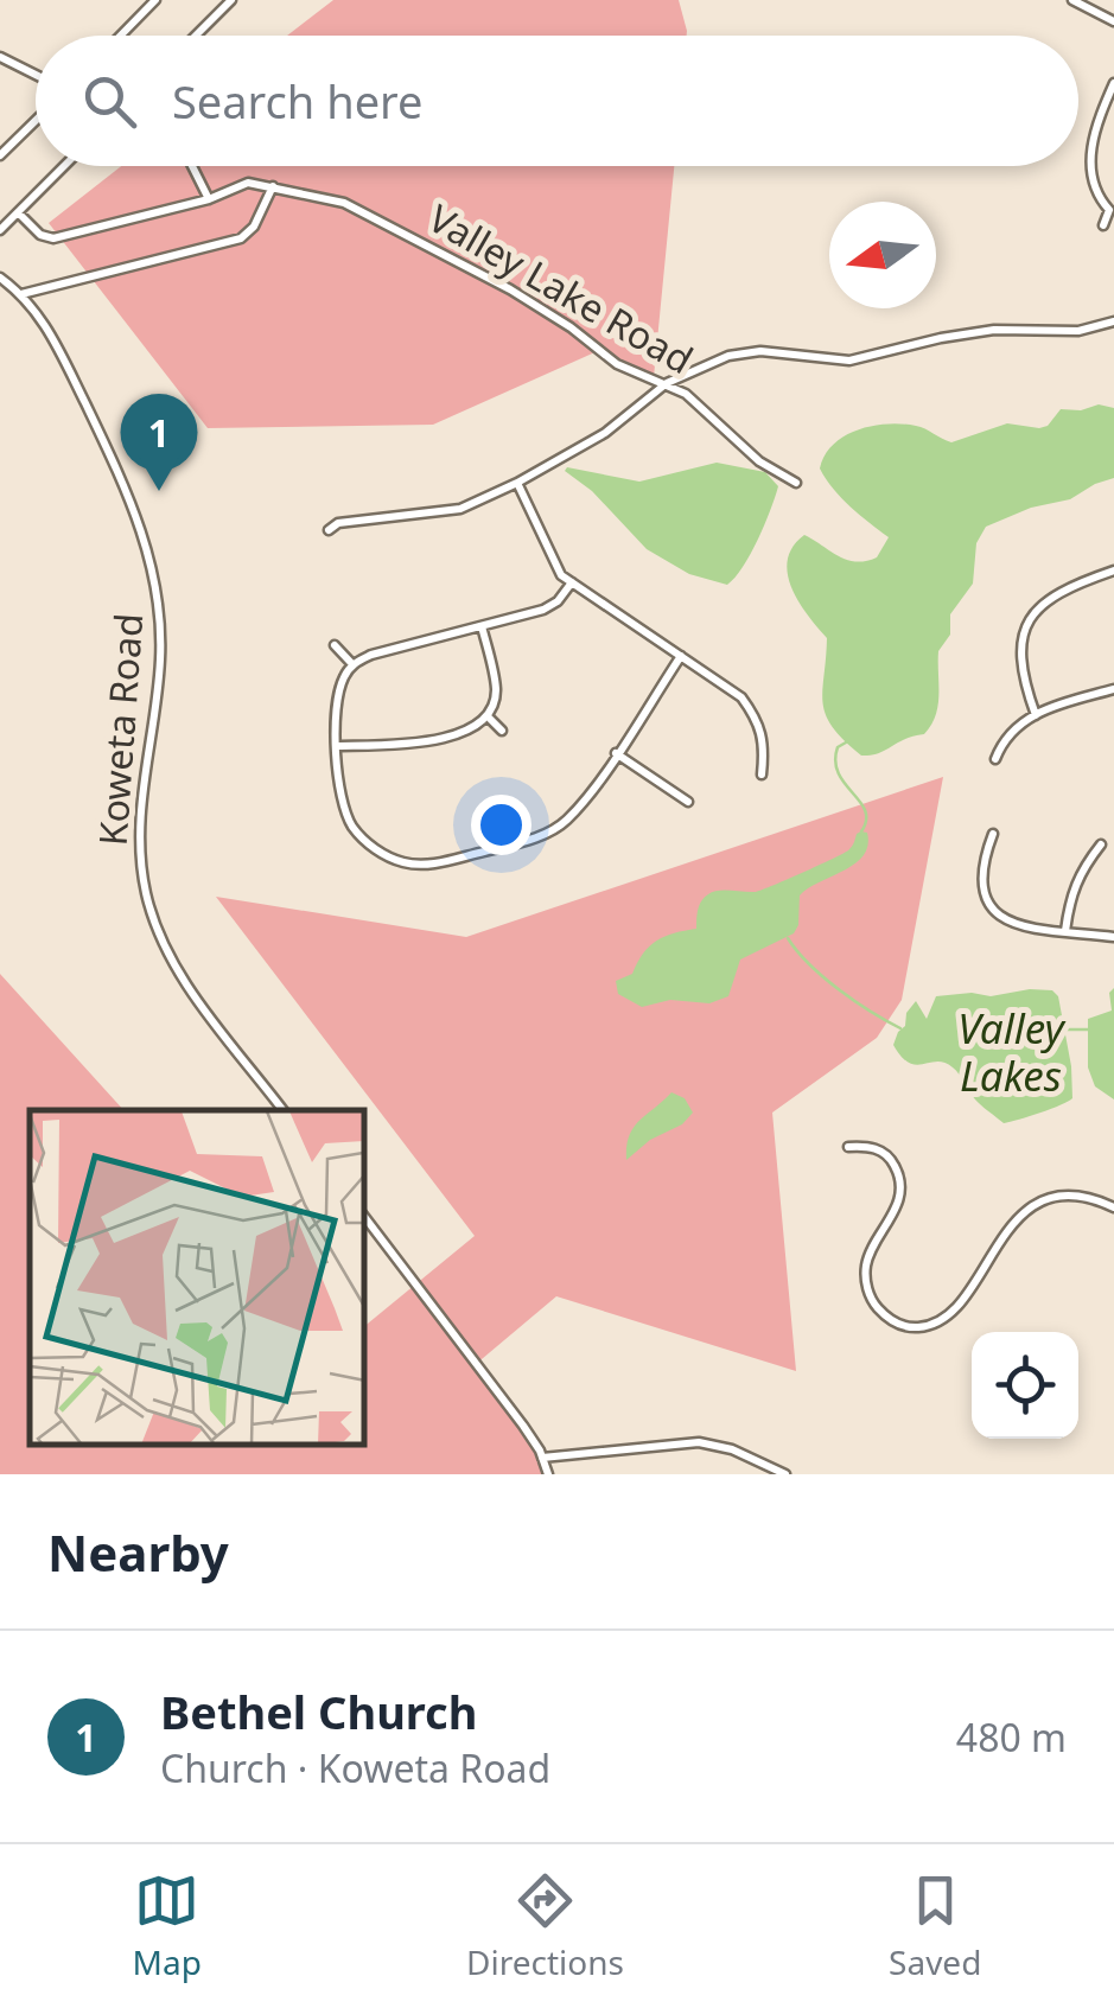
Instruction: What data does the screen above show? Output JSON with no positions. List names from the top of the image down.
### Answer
{
  "streets": {
    "street": ["Valley Lake Road", "Koweta Road"]
  },
  "water": ["Valley Lakes"],
  "north": "left",
  "page": {
    "search": "Search here",
    "pins": "1",
    "heading": "Nearby",
    "list": [
      {
        "mark": "1",
        "name": "Bethel Church",
        "note": "Church · Koweta Road",
        "value": "480 m"
      }
    ],
    "nav": ["Map", "Directions", "Saved"]
  }
}
